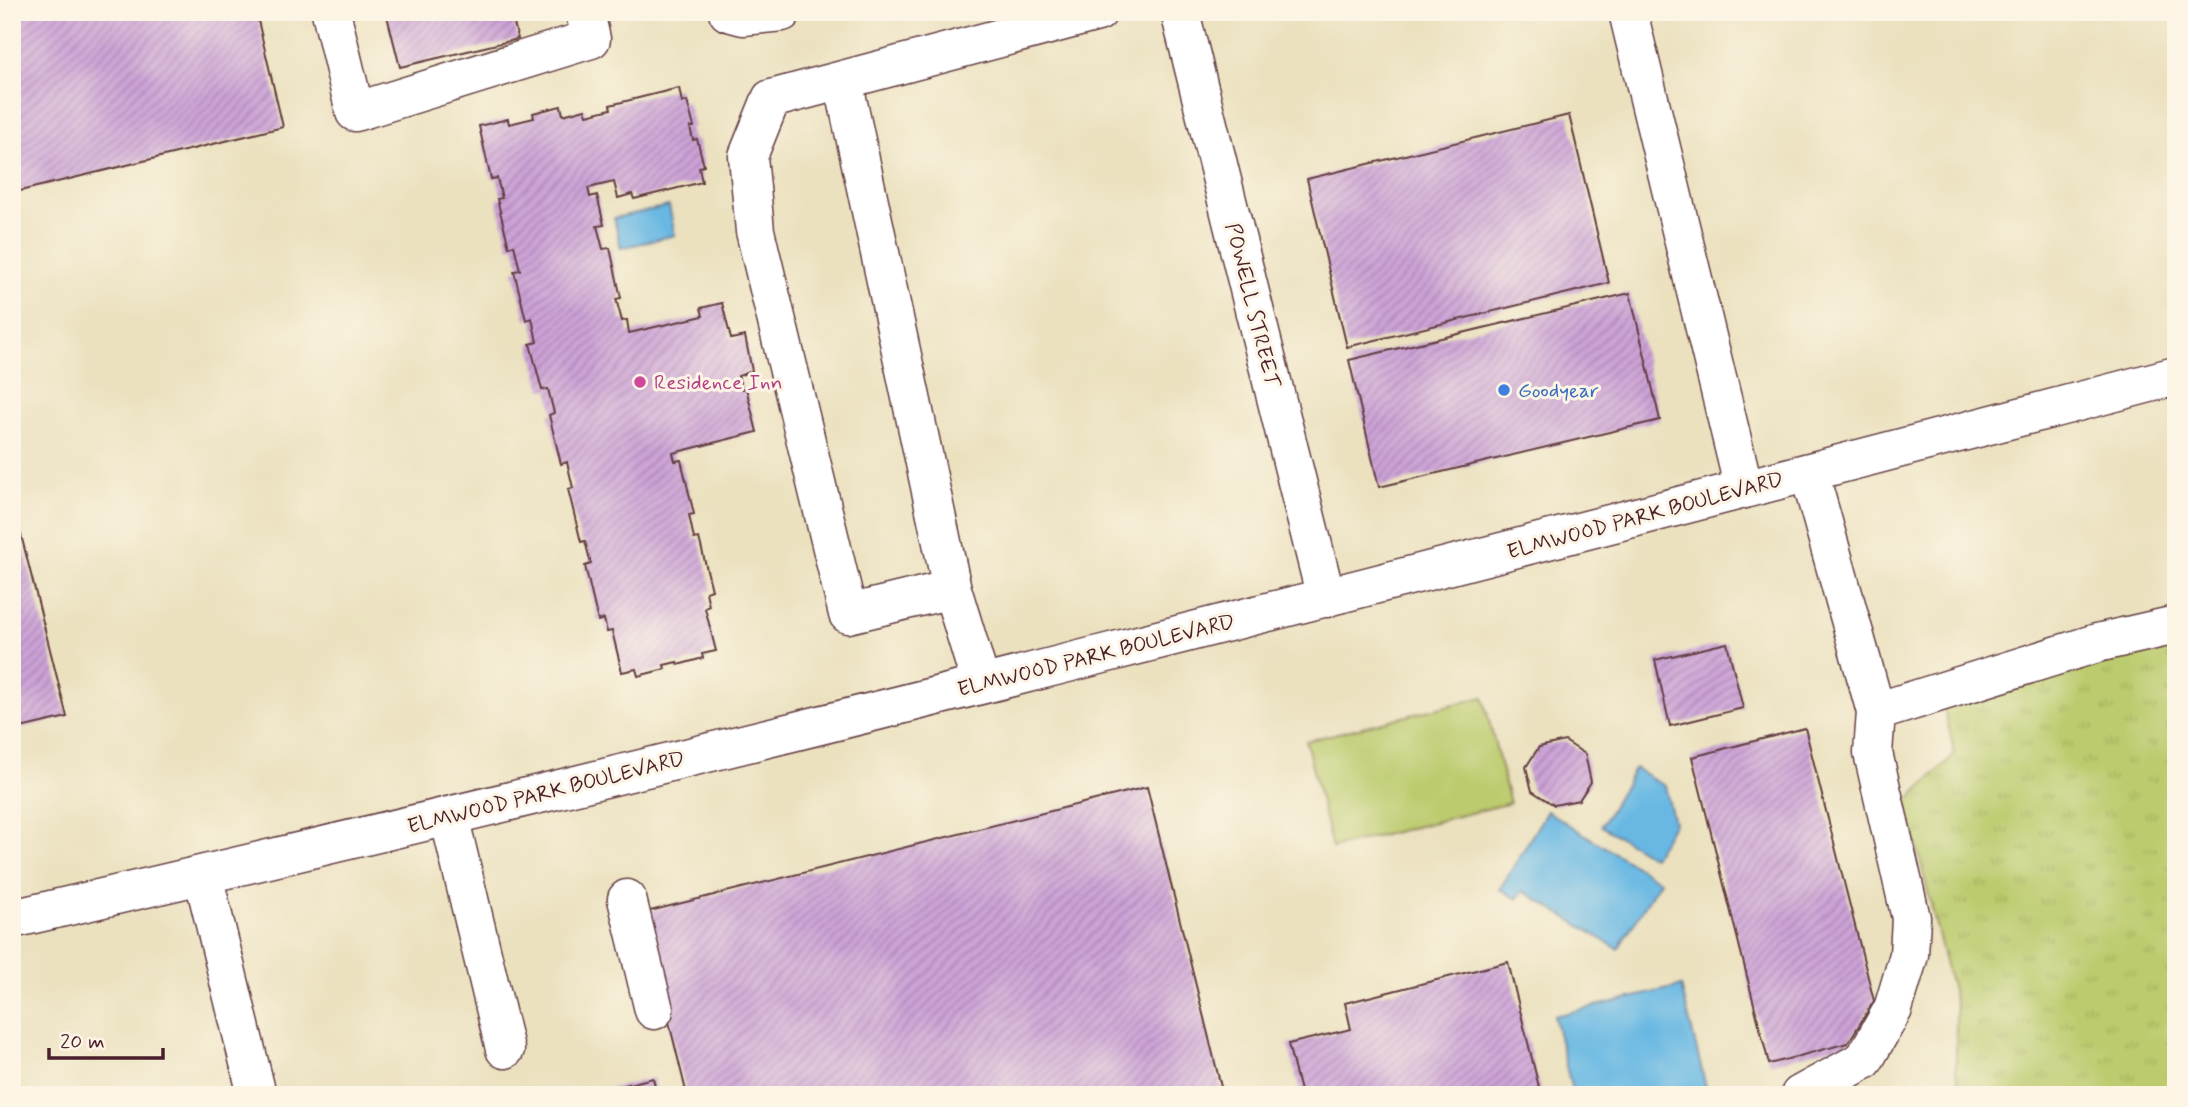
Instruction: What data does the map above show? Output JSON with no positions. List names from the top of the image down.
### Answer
{
  "streets": {
    "street": ["POWELL STREET", "ELMWOOD PARK BOULEVARD"]
  },
  "crossings": [
    ["POWELL STREET", "ELMWOOD PARK BOULEVARD"]
  ],
  "places": ["Residence Inn", "Goodyear"],
  "scale_bar": "20 m"
}
